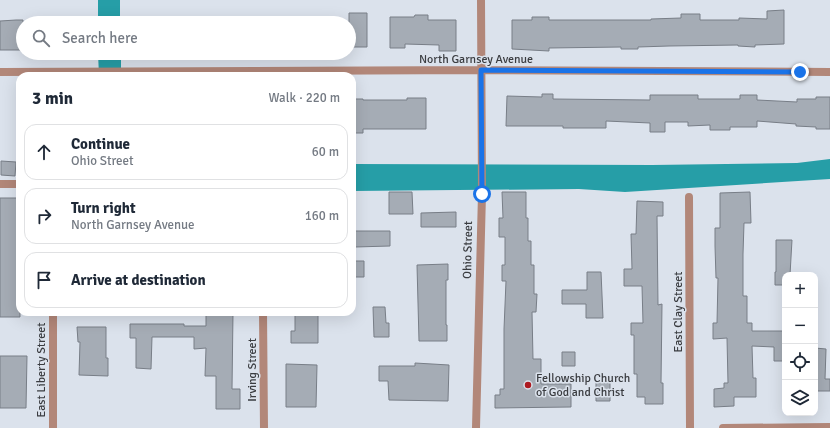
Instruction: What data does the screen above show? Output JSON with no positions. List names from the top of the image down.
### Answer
{
  "streets": {
    "street": [
      "North Garnsey Avenue",
      "Ohio Street",
      "East Clay Street",
      "East Liberty Street",
      "Irving Street"
    ]
  },
  "crossings": [
    ["North Garnsey Avenue", "Ohio Street"]
  ],
  "places": ["Fellowship Church of God and Christ"],
  "page": {
    "search": "Search here",
    "heading": ["3 min", "Walk · 220 m"],
    "list": [
      ["Continue", "Ohio Street", "60 m"],
      ["Turn right", "North Garnsey Avenue", "160 m"],
      "Arrive at destination"
    ],
    "map_buttons": ["+", "−"]
  }
}
